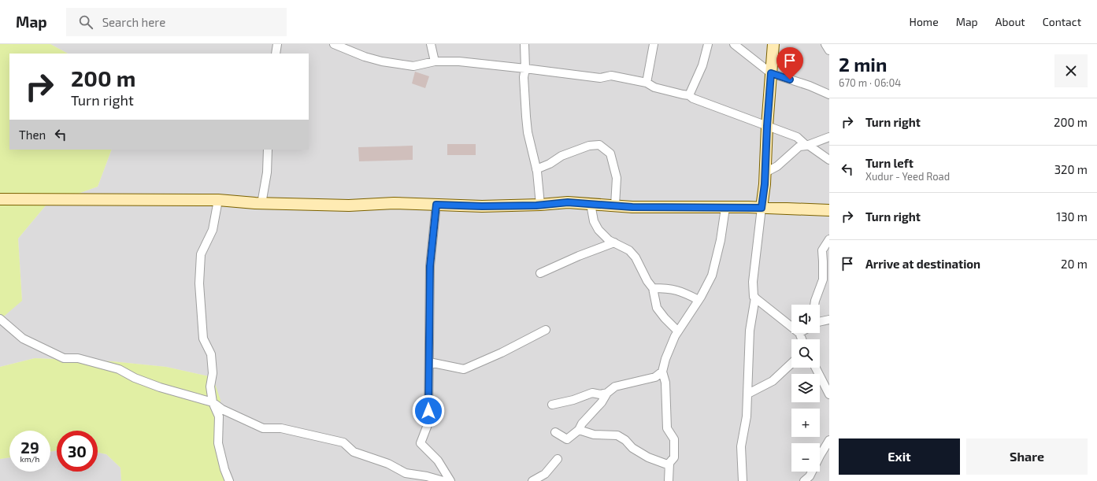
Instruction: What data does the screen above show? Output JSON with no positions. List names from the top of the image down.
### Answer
{
  "page": {
    "header": "Map",
    "search": "Search here",
    "nav": [
      "Home",
      "Map",
      "About",
      "Contact"
    ],
    "heading": ["2 min", "670 m · 06:04"],
    "turn": ["200 m", "Turn right"],
    "list": [
      {
        "name": "Turn right",
        "value": "200 m"
      },
      {
        "name": "Turn left",
        "note": "Xudur - Yeed Road",
        "value": "320 m"
      },
      {
        "name": "Turn right",
        "value": "130 m"
      },
      {
        "name": "Arrive at destination",
        "value": "20 m"
      }
    ],
    "then": "Then",
    "map_buttons": ["+", "−"],
    "speed": "29 km/h",
    "limit": "30",
    "buttons": ["Exit", "Share"]
  }
}
